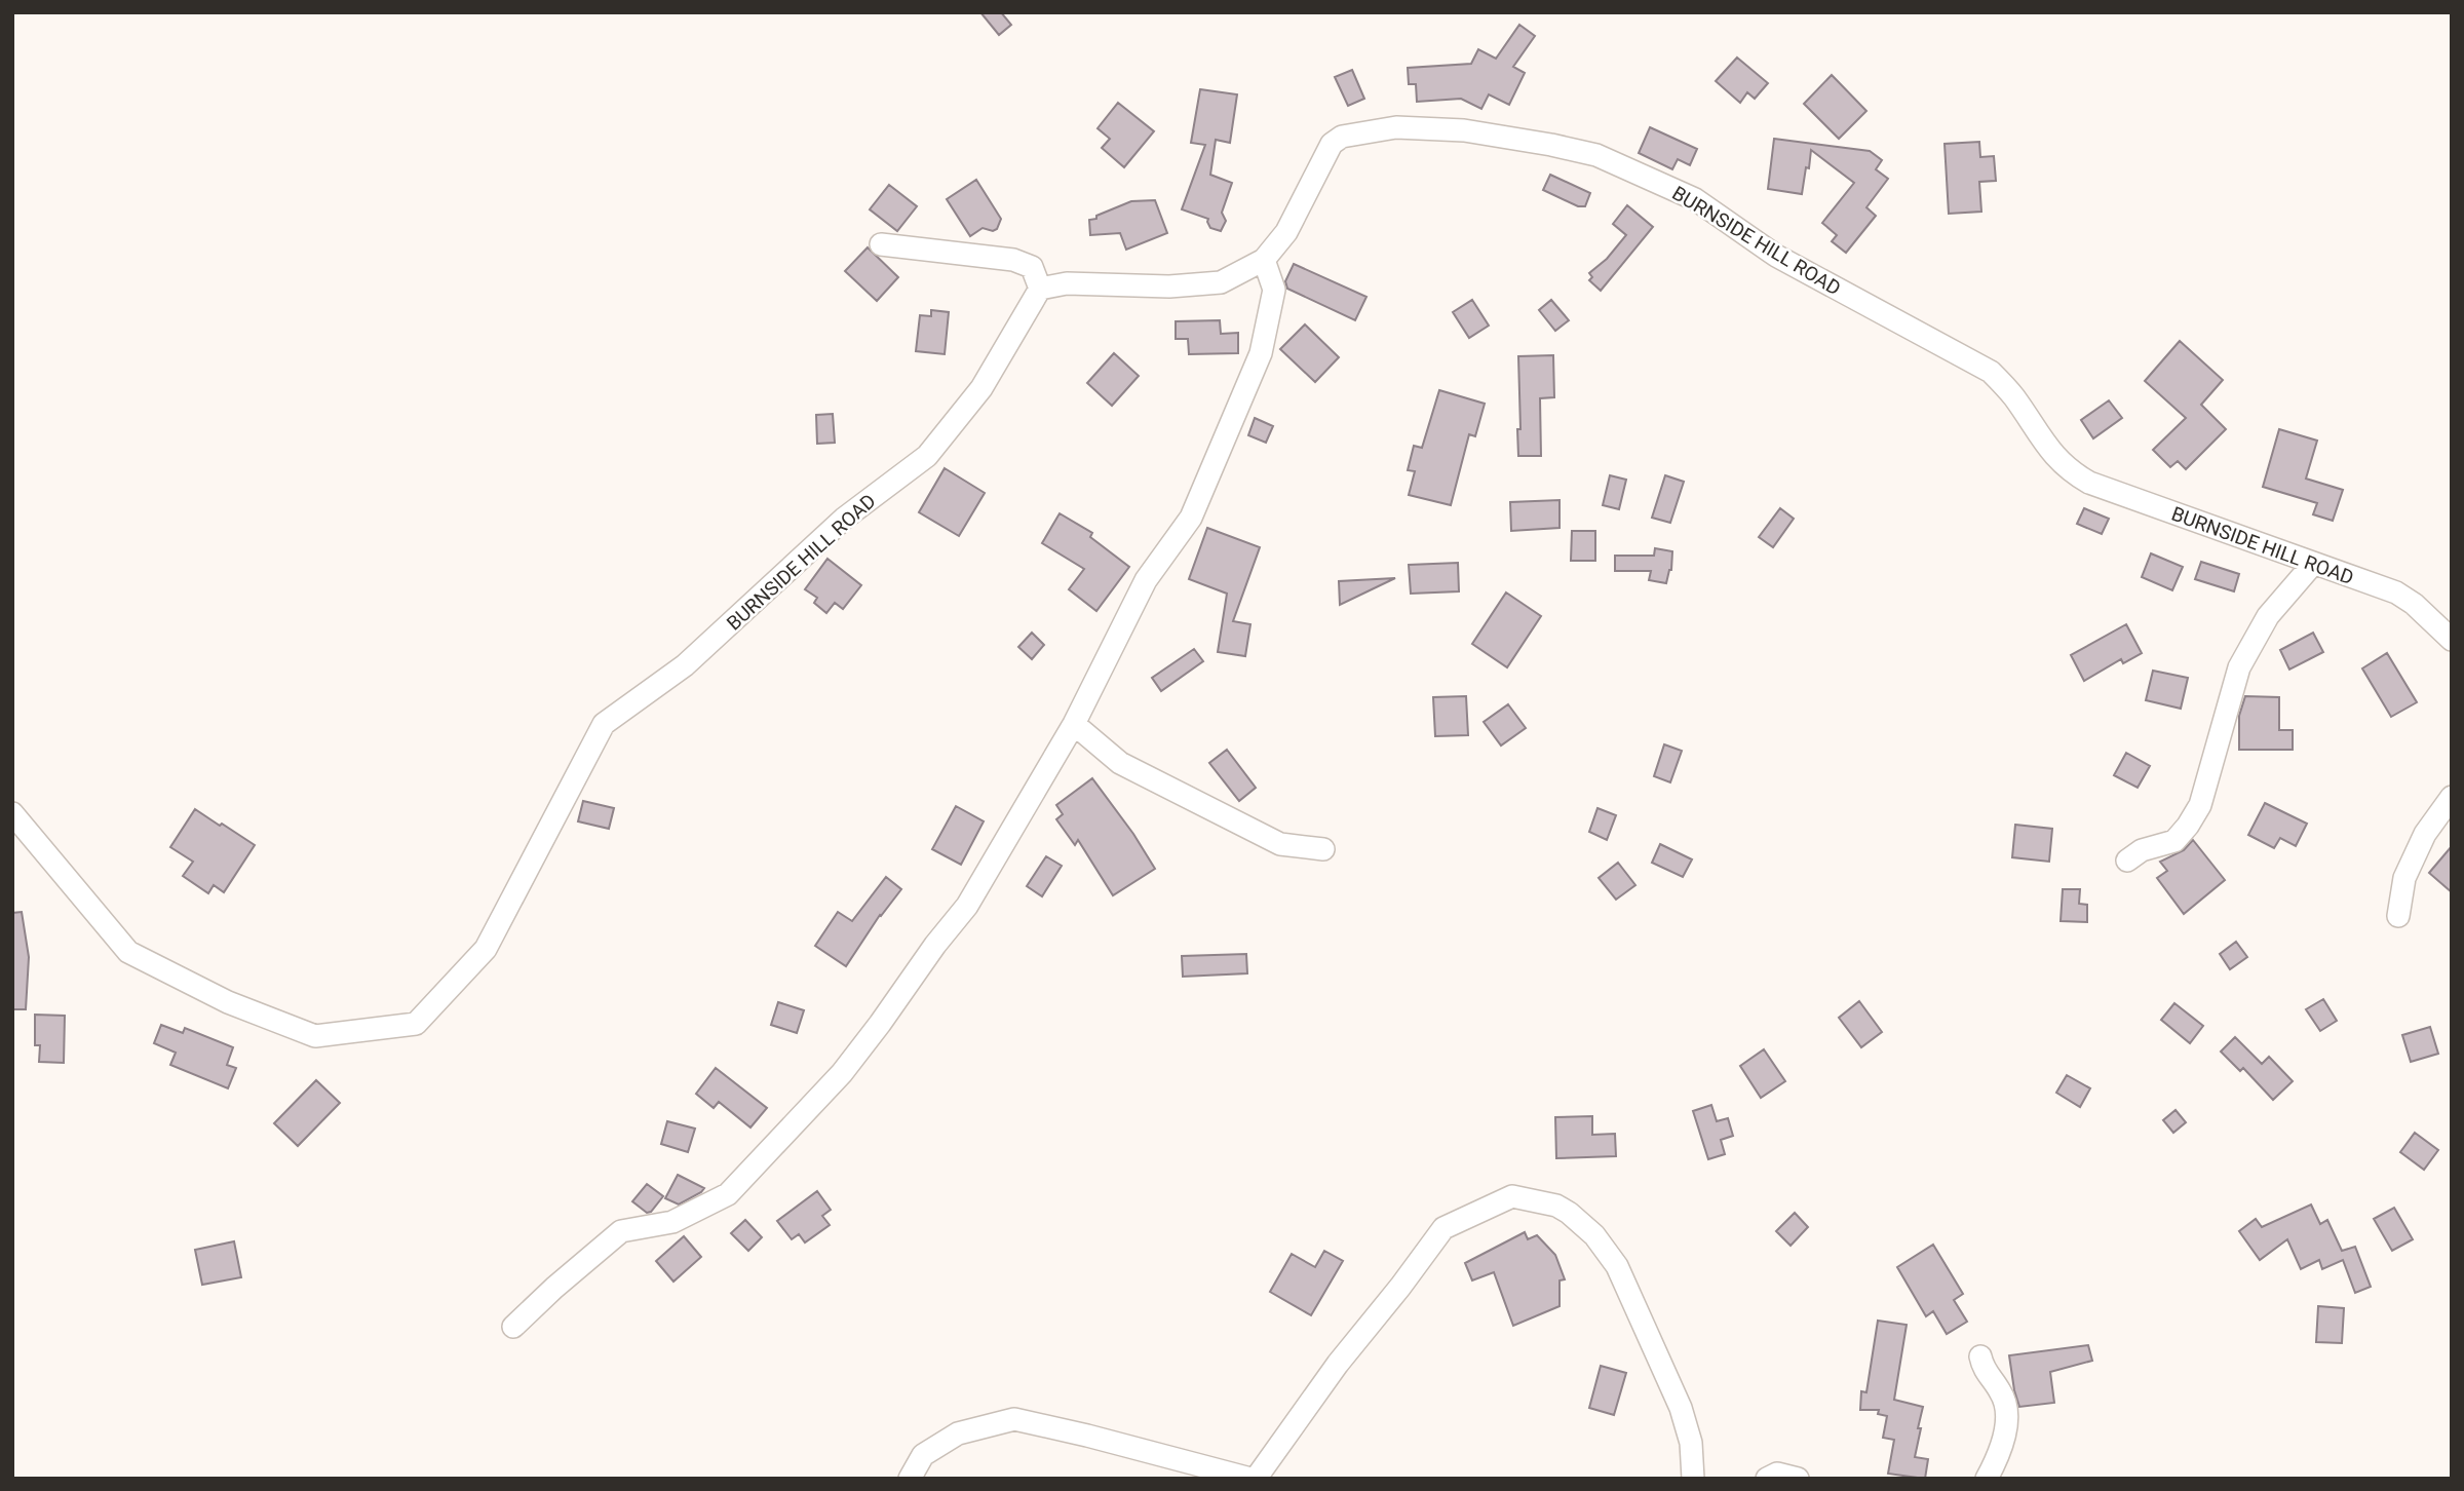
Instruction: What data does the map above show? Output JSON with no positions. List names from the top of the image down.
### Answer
{
  "streets": {
    "street": ["BURNSIDE HILL ROAD"]
  }
}
